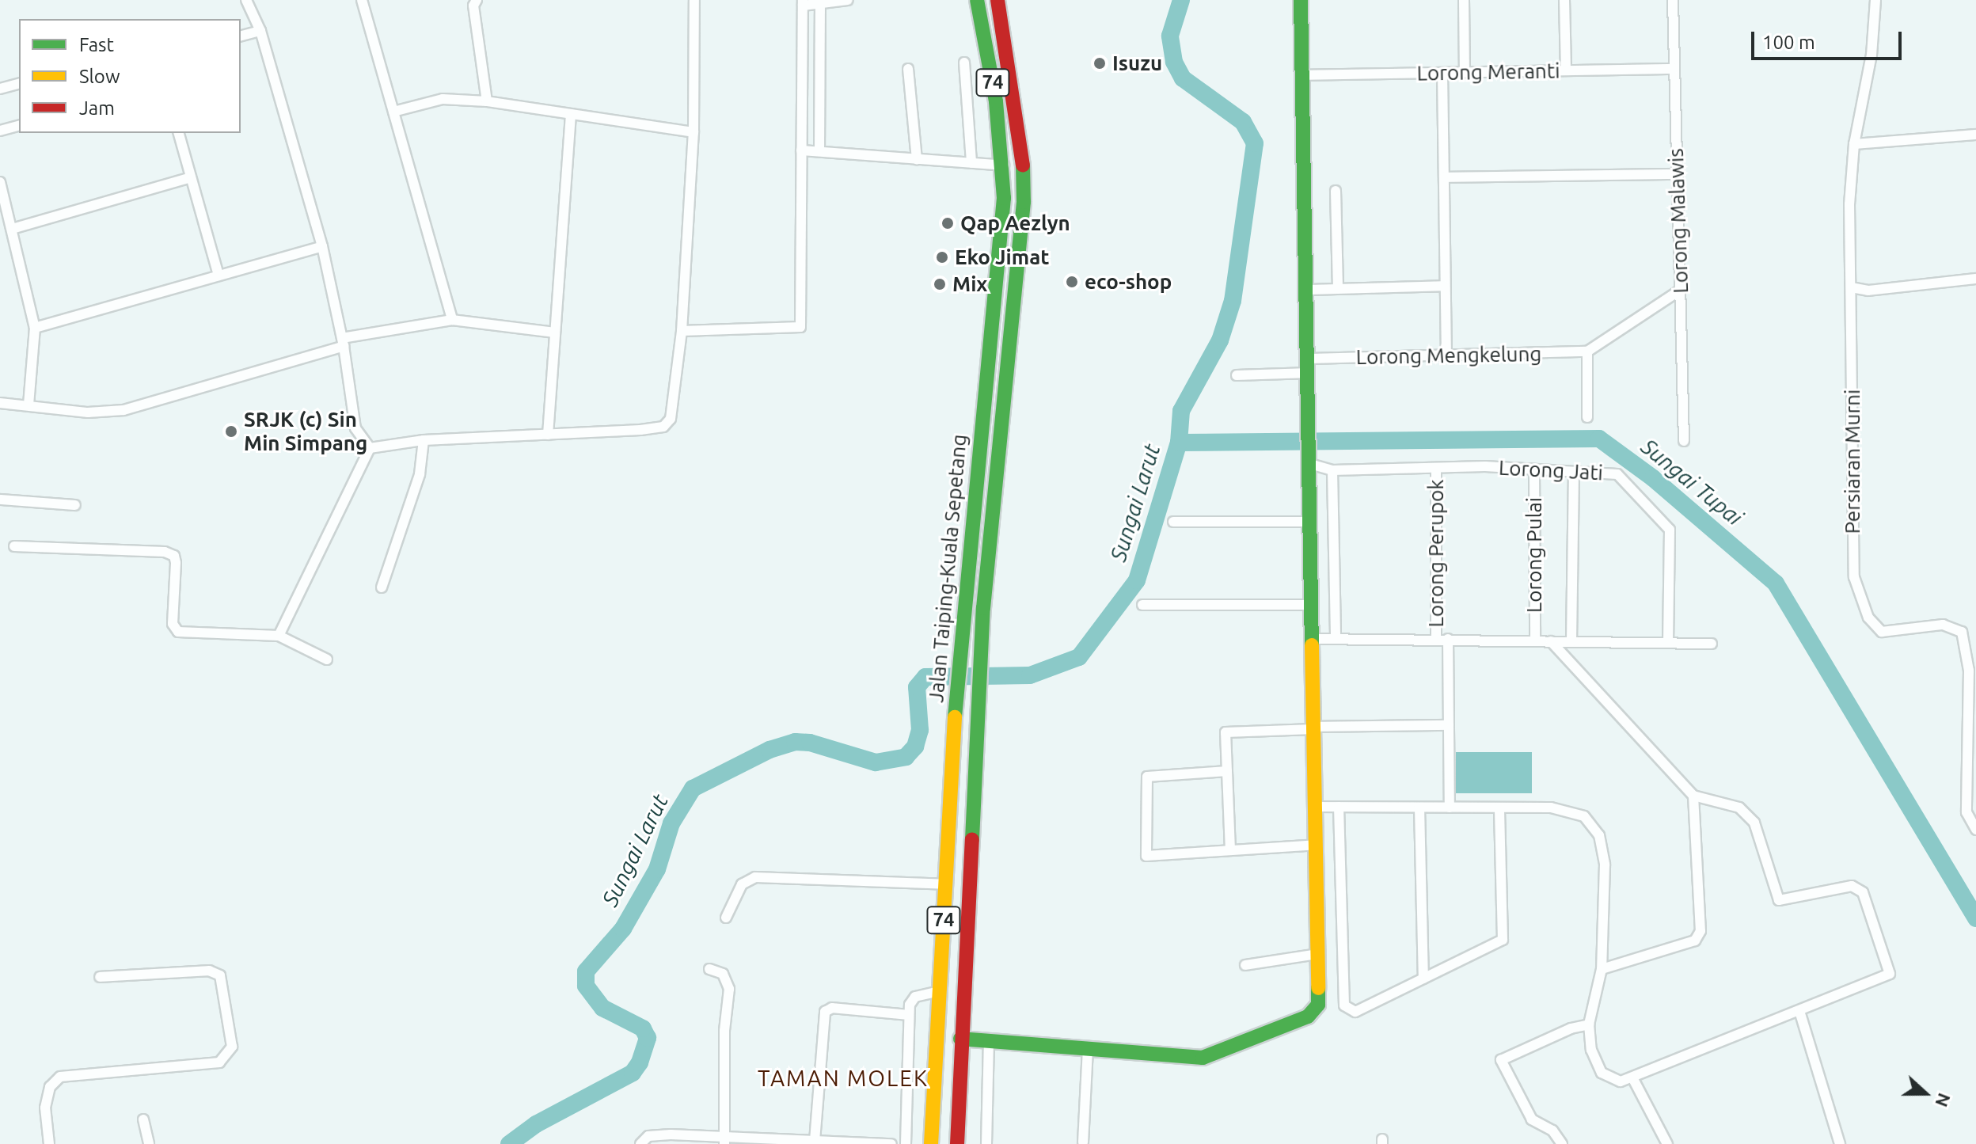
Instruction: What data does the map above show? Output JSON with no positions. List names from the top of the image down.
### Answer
{
  "streets": {
    "main road": ["74", "Jalan Taiping-Kuala Sepetang"],
    "street": [
      "Lorong Meranti",
      "Lorong Malawis",
      "Lorong Mengkelung",
      "Persiaran Murni",
      "Lorong Jati",
      "Lorong Perupok",
      "Lorong Pulai"
    ]
  },
  "crossings": [
    ["Lorong Meranti", "Lorong Malawis"],
    ["Lorong Jati", "Lorong Perupok"],
    ["Lorong Jati", "Lorong Pulai"]
  ],
  "districts": ["TAMAN MOLEK"],
  "water": ["Sungai Tupai", "Sungai Larut"],
  "places": [
    "Isuzu",
    "Qap Aezlyn",
    "Eko Jimat",
    "eco-shop",
    "Mix",
    "SRJK (c) Sin Min Simpang"
  ],
  "legend": ["Fast", "Slow", "Jam"],
  "scale_bar": "100 m",
  "north": "right"
}
